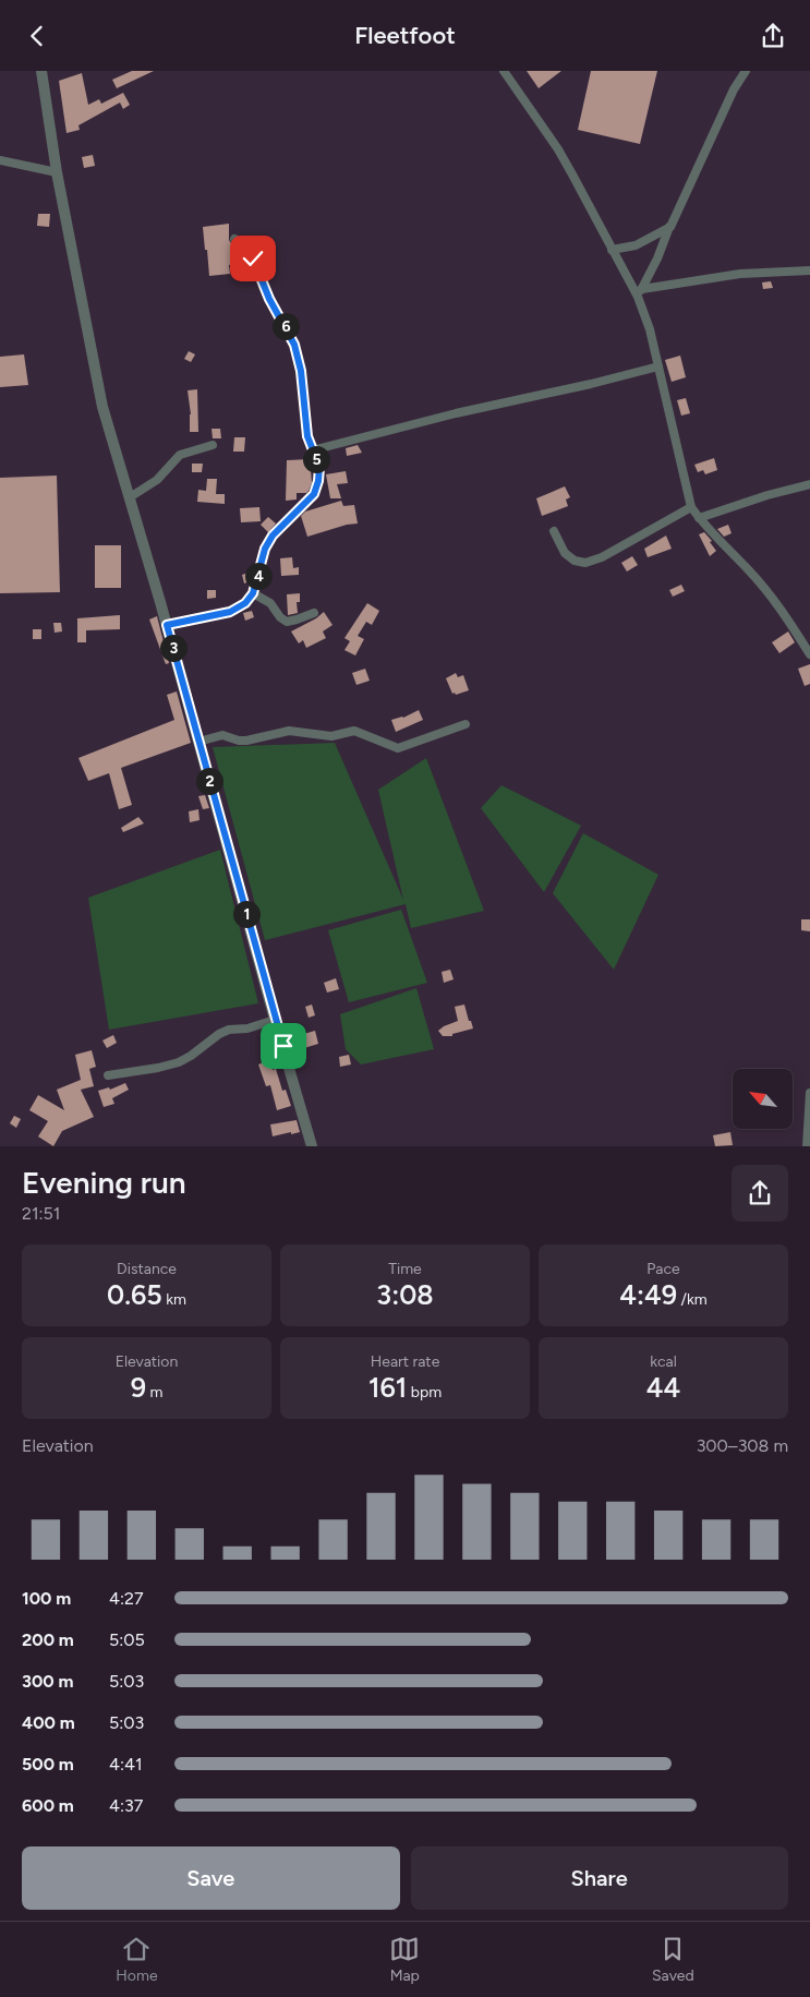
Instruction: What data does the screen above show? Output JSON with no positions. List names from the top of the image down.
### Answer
{
  "north": "top left",
  "page": {
    "header": "Fleetfoot",
    "pins": [
      "6",
      "5",
      "4",
      "3",
      "2",
      "1"
    ],
    "heading": ["Evening run", "21:51"],
    "stats": [
      ["Distance", "0.65 km"],
      ["Time", "3:08"],
      ["Pace", "4:49 /km"],
      ["Elevation", "9 m"],
      ["Heart rate", "161 bpm"],
      ["kcal", "44"]
    ],
    "chart": ["Elevation", "300–308 m"],
    "list": [
      {
        "name": "100 m",
        "note": "4:27"
      },
      {
        "name": "200 m",
        "note": "5:05"
      },
      {
        "name": "300 m",
        "note": "5:03"
      },
      {
        "name": "400 m",
        "note": "5:03"
      },
      {
        "name": "500 m",
        "note": "4:41"
      },
      {
        "name": "600 m",
        "note": "4:37"
      }
    ],
    "buttons": ["Save", "Share"],
    "tabs": ["Home", "Map", "Saved"]
  }
}
